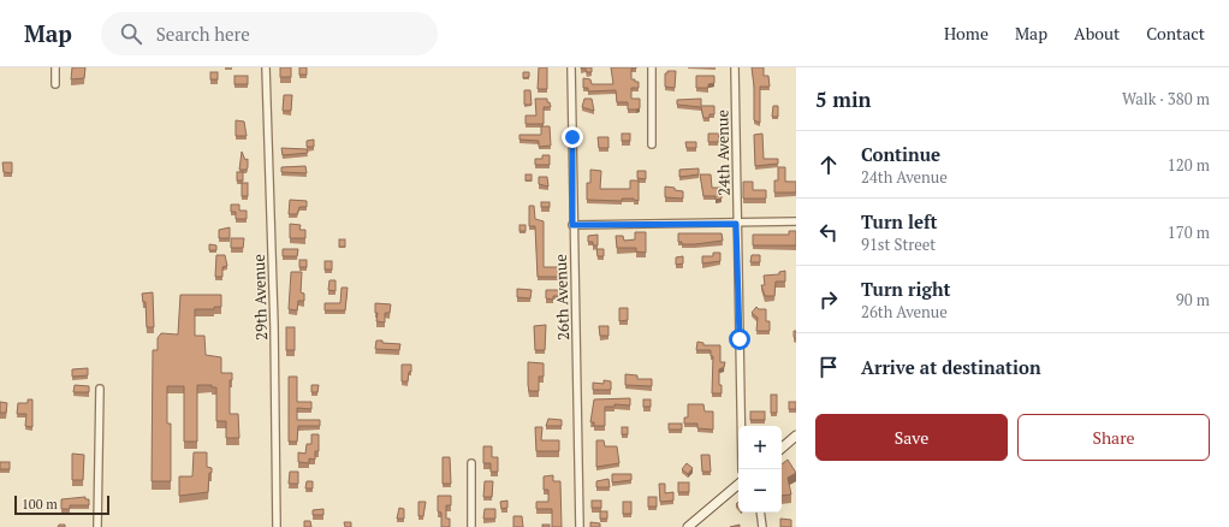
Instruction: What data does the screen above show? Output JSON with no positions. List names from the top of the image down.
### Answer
{
  "streets": {
    "street": ["24th Avenue", "29th Avenue", "26th Avenue"]
  },
  "scale_bar": "100 m",
  "page": {
    "header": "Map",
    "search": "Search here",
    "nav": [
      "Home",
      "Map",
      "About",
      "Contact"
    ],
    "heading": ["5 min", "Walk · 380 m"],
    "list": [
      ["Continue", "24th Avenue", "120 m"],
      ["Turn left", "91st Street", "170 m"],
      ["Turn right", "26th Avenue", "90 m"],
      "Arrive at destination"
    ],
    "buttons": ["Save", "Share"],
    "map_buttons": ["+", "−"],
    "scale": "100 m"
  }
}
